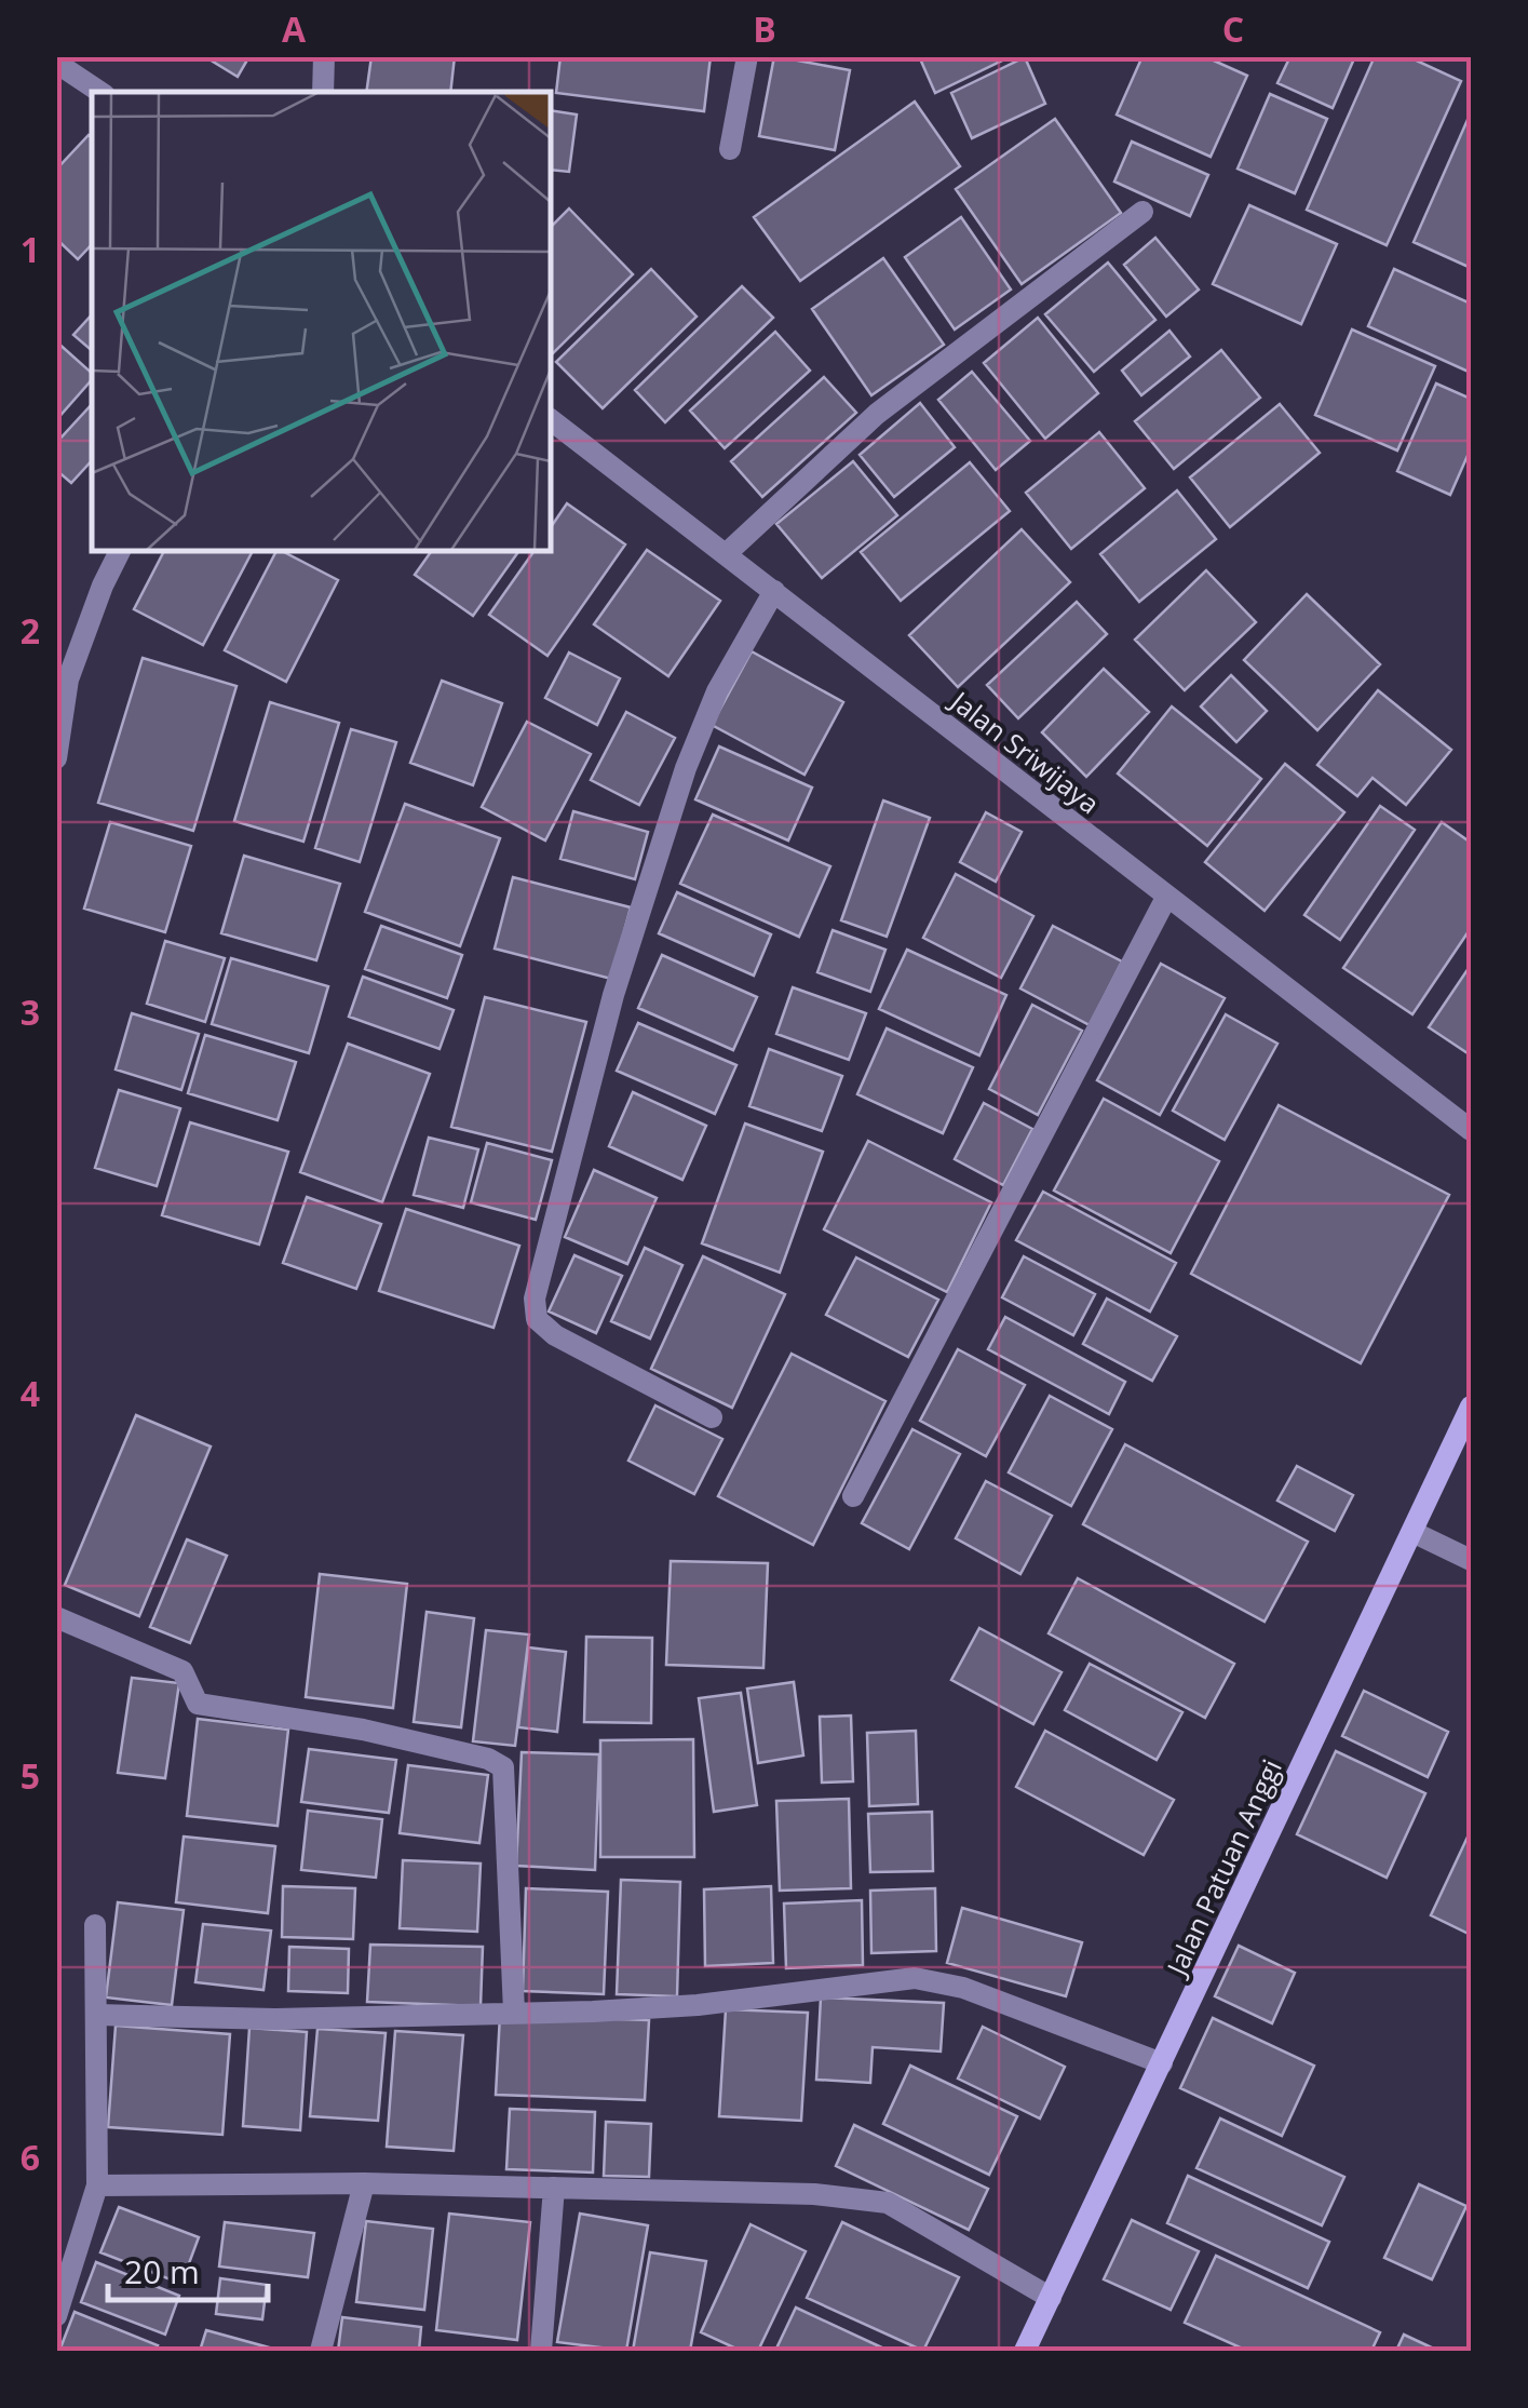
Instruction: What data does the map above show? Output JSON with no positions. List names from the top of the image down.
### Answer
{
  "streets": {
    "street": ["Jalan Sriwijaya", "Jalan Patuan Anggi"]
  },
  "scale_bar": "20 m",
  "grid": {
    "columns": ["A", "B", "C"],
    "rows": [
      "1",
      "2",
      "3",
      "4",
      "5",
      "6"
    ]
  }
}
